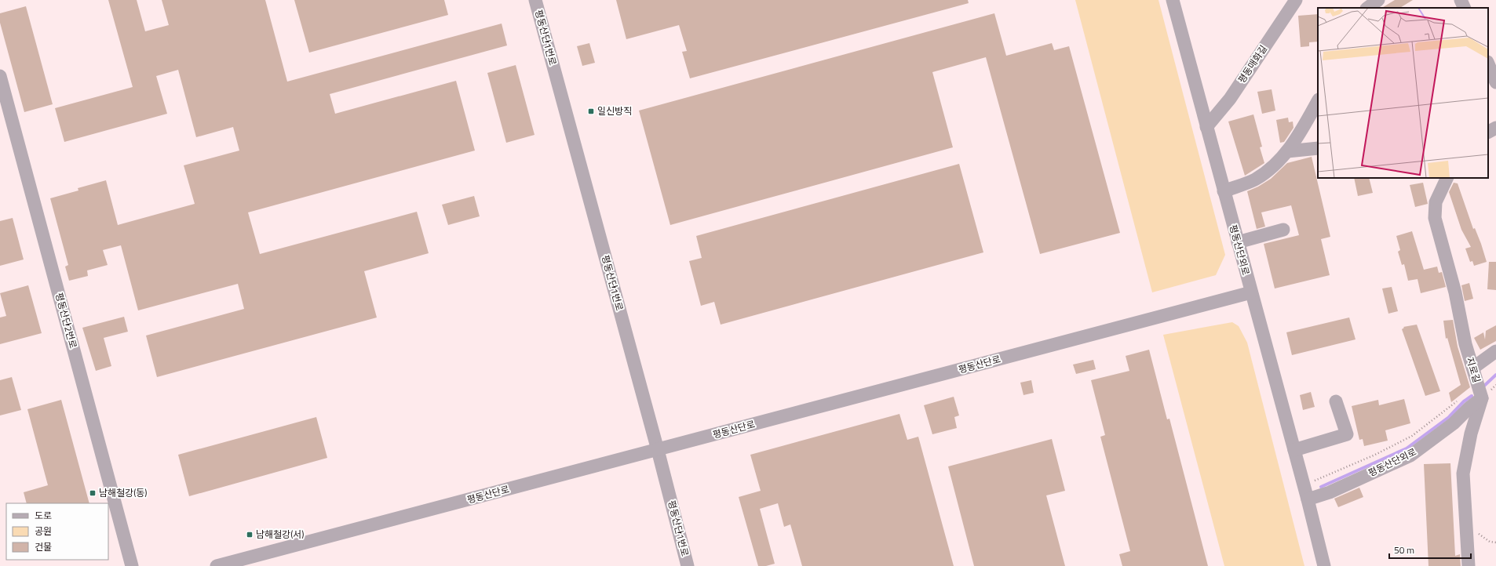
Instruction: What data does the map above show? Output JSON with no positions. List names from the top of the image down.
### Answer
{
  "streets": {
    "street": [
      "평동산단1번로",
      "평동매화길",
      "평동산단외로",
      "평동산단2번로",
      "평동산단로",
      "지로길"
    ]
  },
  "crossings": [
    ["평동산단1번로", "평동산단로"],
    ["평동매화길", "평동산단외로"],
    ["평동산단외로", "평동산단로"],
    ["평동산단외로", "지로길"]
  ],
  "places": {
    "transit": ["일신방직", "남해철강(동)", "남해철강(서)"]
  },
  "legend": ["도로", "공원", "건물"],
  "scale_bar": "50 m"
}
